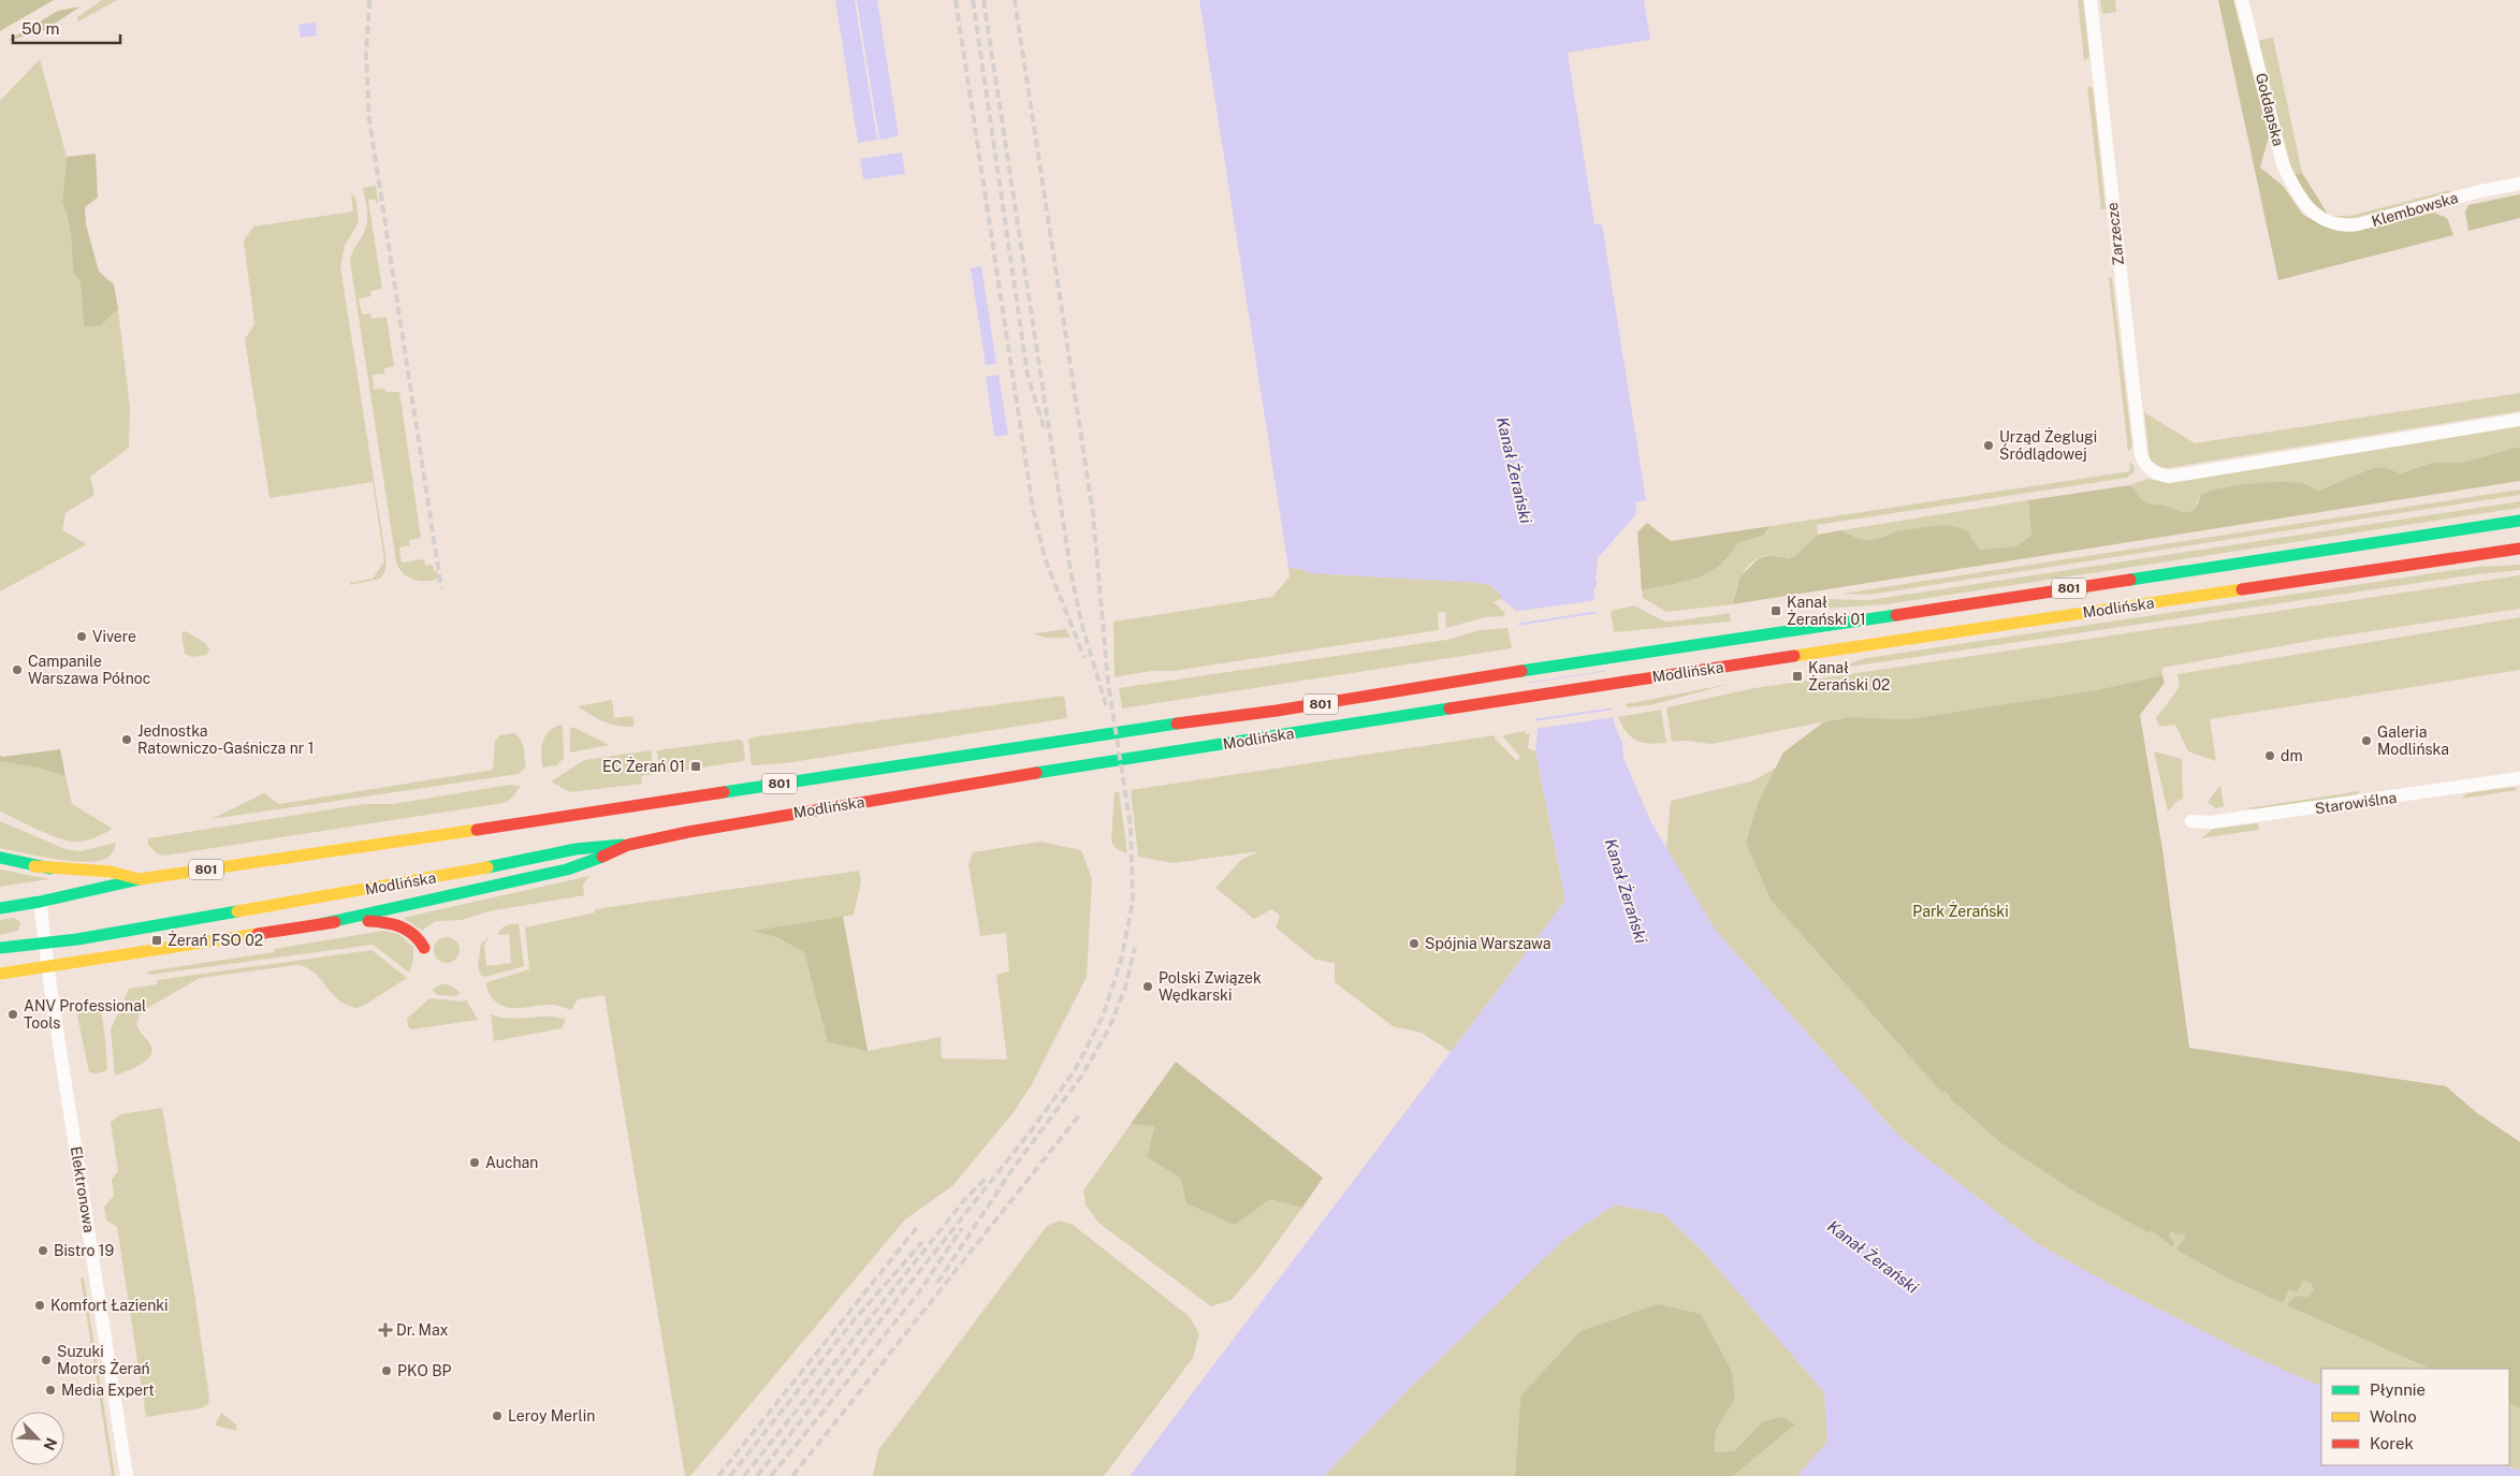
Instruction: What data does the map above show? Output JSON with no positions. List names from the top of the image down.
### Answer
{
  "streets": {
    "main road": ["801", "Modlińska"],
    "street": [
      "Gołdapska",
      "Klembowska",
      "Zarzecze",
      "Starowiślna",
      "Elektronowa"
    ]
  },
  "crossings": [
    ["Gołdapska", "Klembowska"],
    ["Modlińska", "Elektronowa"]
  ],
  "water": ["Kanał Żerański"],
  "parks": ["Park Żerański"],
  "places": {
    "other": [
      "Urząd Żeglugi Śródlądowej",
      "Vivere",
      "Campanile Warszawa Północ",
      "Jednostka Ratowniczo-Gaśnicza nr 1",
      "Galeria Modlińska",
      "dm",
      "Spójnia Warszawa",
      "Polski Związek Wędkarski",
      "ANV Professional Tools",
      "Auchan",
      "Bistro 19",
      "Komfort Łazienki",
      "Suzuki Motors Żerań",
      "PKO BP",
      "Media Expert",
      "Leroy Merlin"
    ],
    "transit": [
      "Kanał Żerański 01",
      "Kanał Żerański 02",
      "EC Żerań 01",
      "Żerań FSO 02"
    ],
    "health": ["Dr. Max"]
  },
  "legend": ["Płynnie", "Wolno", "Korek"],
  "scale_bar": "50 m",
  "north": "bottom right"
}
